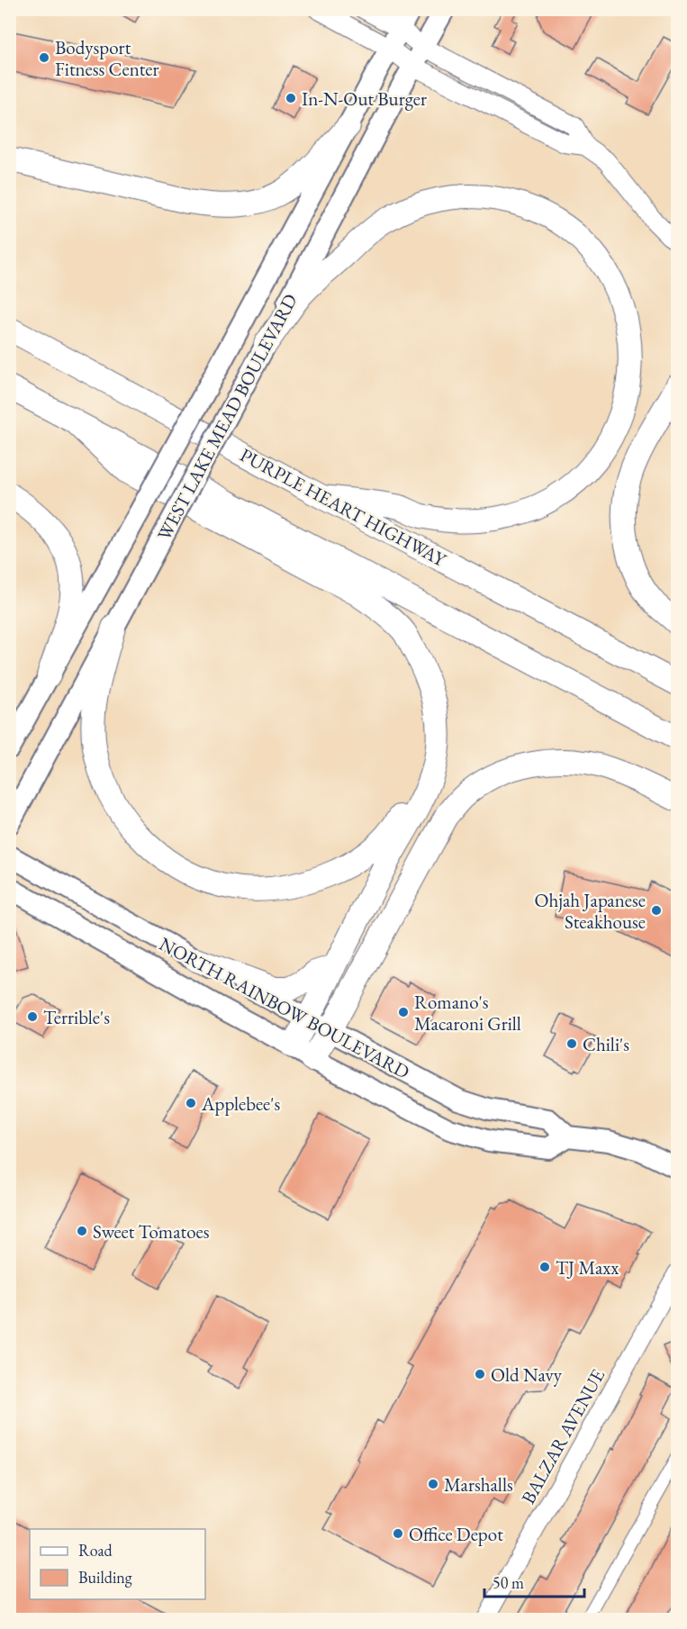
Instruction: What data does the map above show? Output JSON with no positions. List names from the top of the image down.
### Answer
{
  "streets": {
    "highway": ["PURPLE HEART HIGHWAY"],
    "main road": ["WEST LAKE MEAD BOULEVARD", "NORTH RAINBOW BOULEVARD", "BALZAR AVENUE"]
  },
  "places": [
    "Bodysport Fitness Center",
    "In-N-Out Burger",
    "Ohjah Japanese Steakhouse",
    "Romano's Macaroni Grill",
    "Terrible's",
    "Chili's",
    "Applebee's",
    "Sweet Tomatoes",
    "TJ Maxx",
    "Old Navy",
    "Marshalls",
    "Office Depot"
  ],
  "legend": ["Road", "Building"],
  "scale_bar": "50 m"
}
